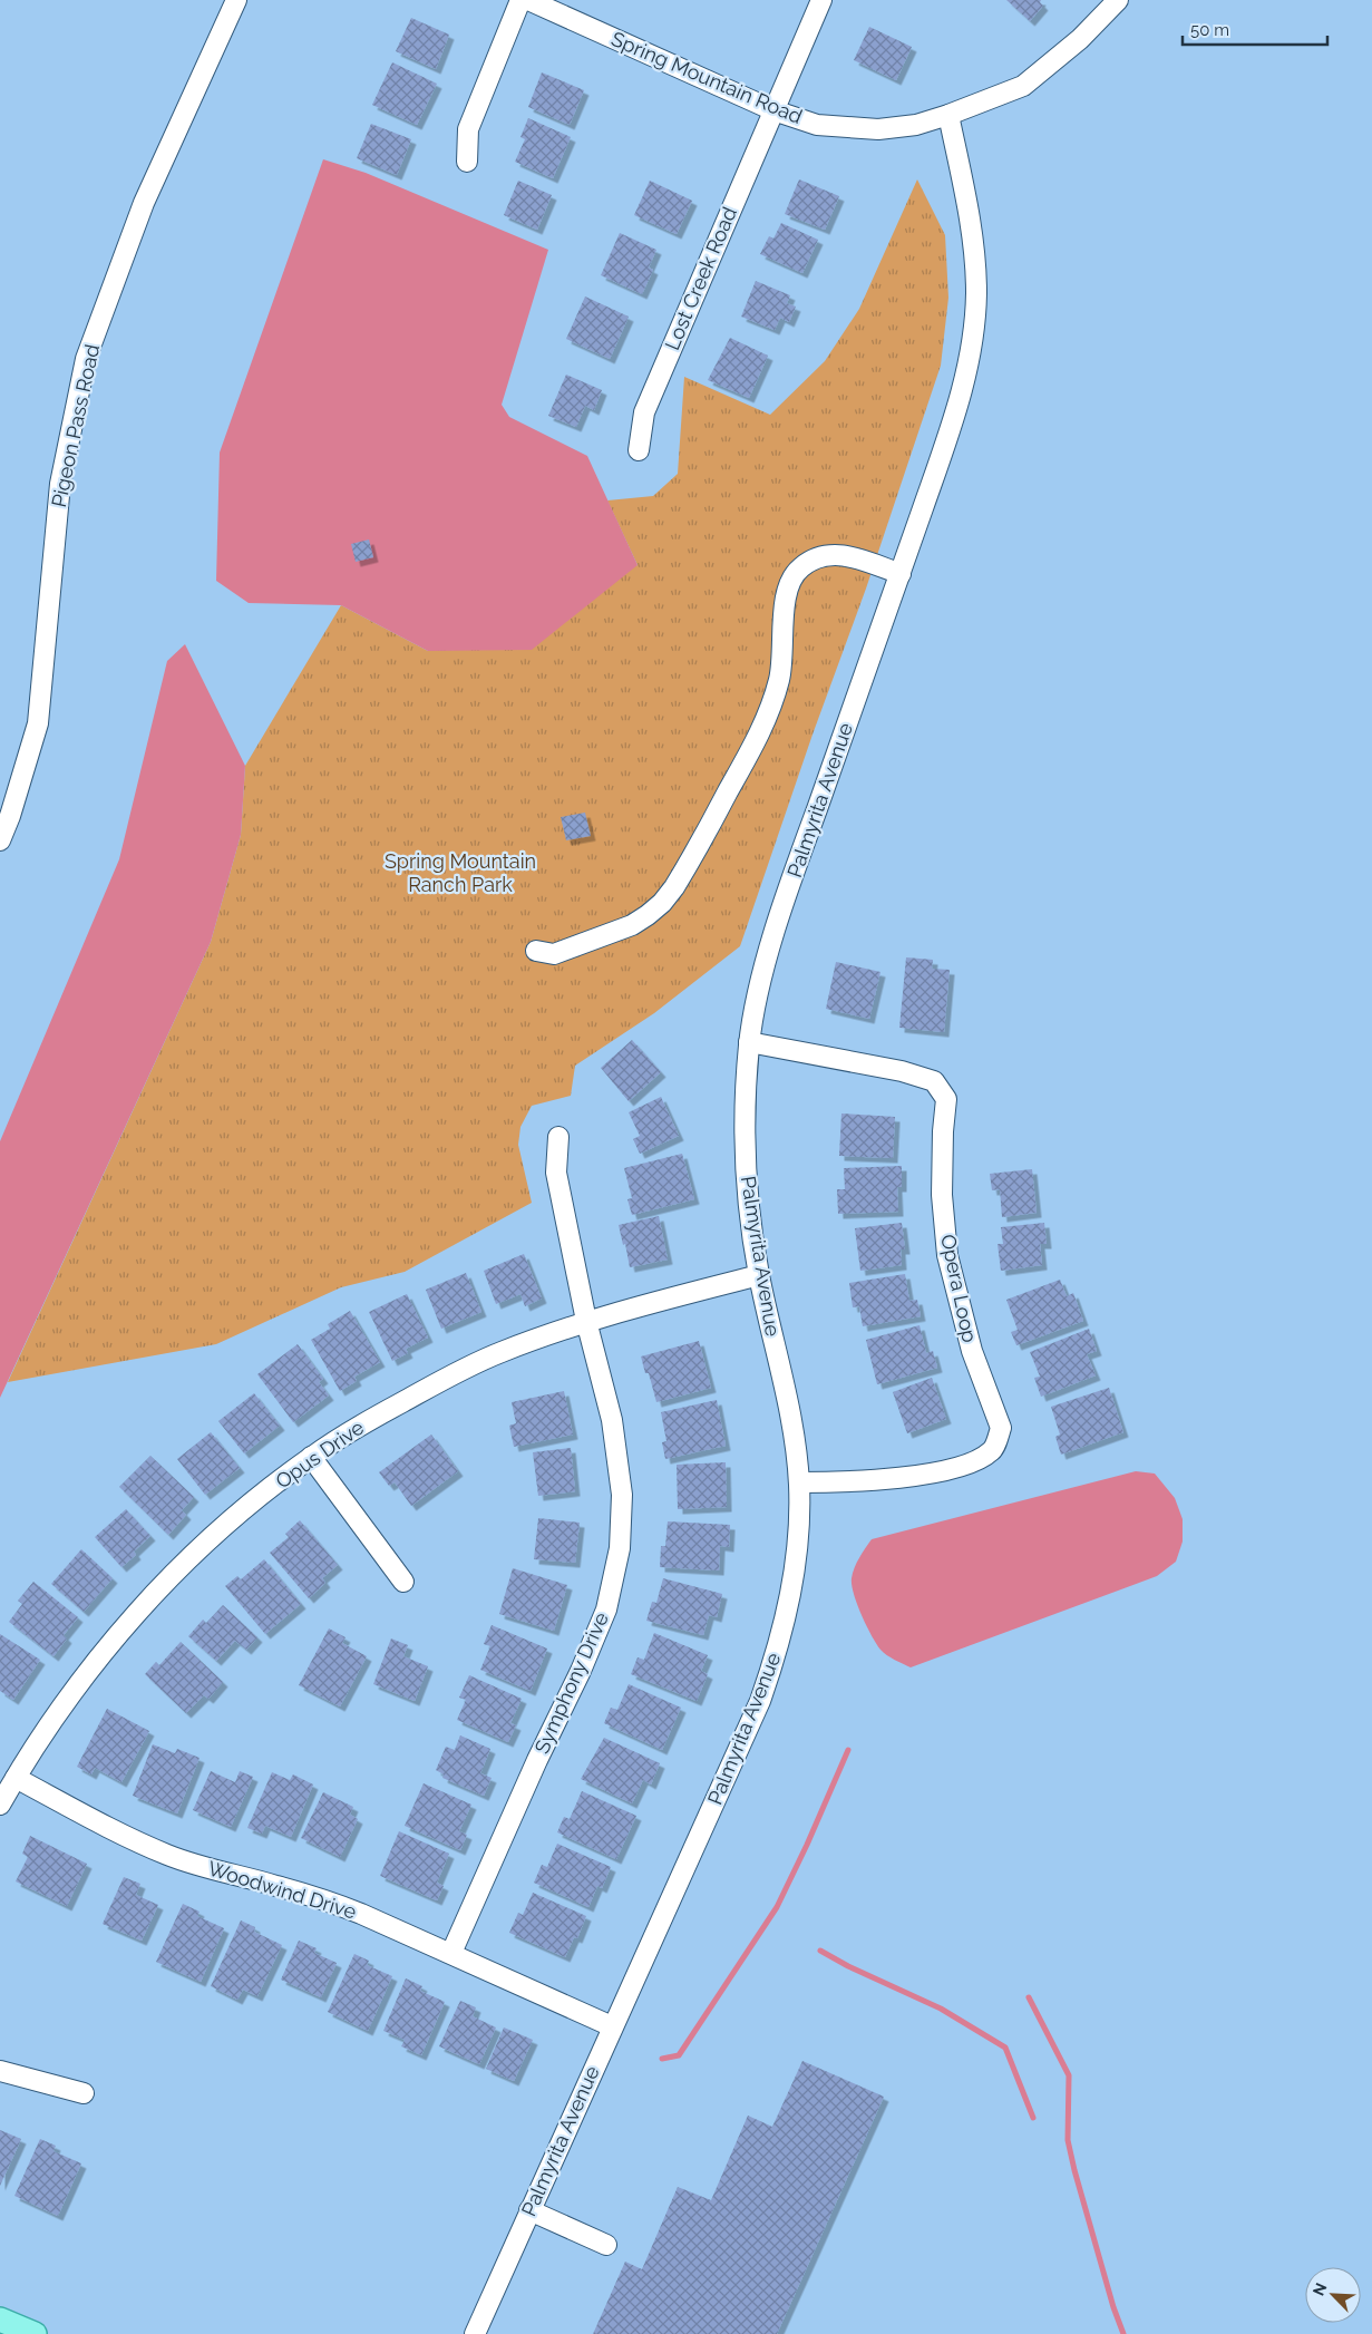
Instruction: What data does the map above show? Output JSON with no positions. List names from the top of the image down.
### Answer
{
  "streets": {
    "street": [
      "Spring Mountain Road",
      "Lost Creek Road",
      "Pigeon Pass Road",
      "Palmyrita Avenue",
      "Opera Loop",
      "Opus Drive",
      "Symphony Drive",
      "Woodwind Drive"
    ]
  },
  "crossings": [
    ["Spring Mountain Road", "Lost Creek Road"],
    ["Spring Mountain Road", "Palmyrita Avenue"],
    ["Palmyrita Avenue", "Opera Loop"],
    ["Palmyrita Avenue", "Opus Drive"],
    ["Palmyrita Avenue", "Woodwind Drive"],
    ["Opus Drive", "Symphony Drive"],
    ["Opus Drive", "Woodwind Drive"],
    ["Symphony Drive", "Woodwind Drive"]
  ],
  "parks": ["Spring Mountain Ranch Park"],
  "scale_bar": "50 m",
  "north": "top left"
}
